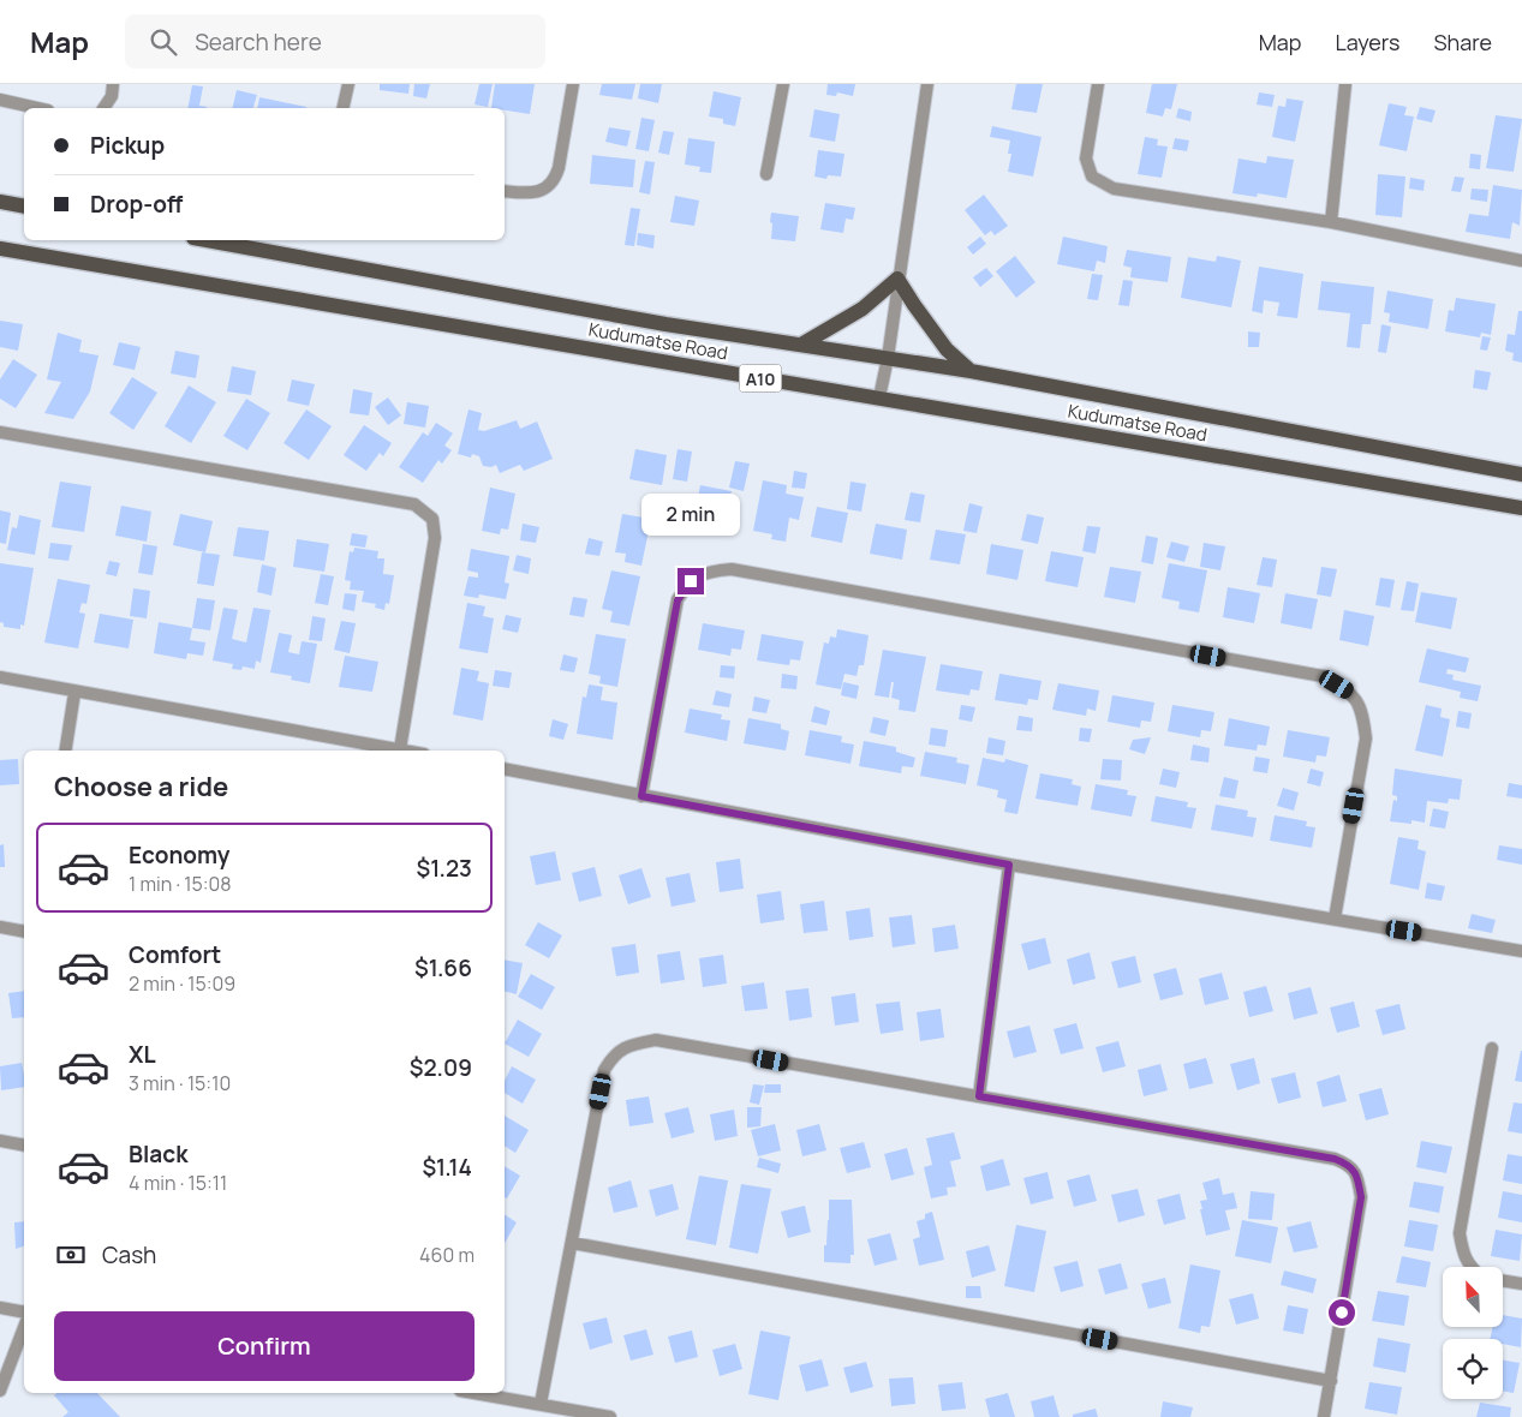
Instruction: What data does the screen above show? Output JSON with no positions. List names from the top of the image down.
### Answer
{
  "streets": {
    "main road": ["Kudumatse Road", "A10"]
  },
  "north": "top left",
  "page": {
    "header": "Map",
    "search": "Search here",
    "nav": ["Map", "Layers", "Share"],
    "banner": ["Pickup", "Drop-off"],
    "bubble": "2 min",
    "heading": "Choose a ride",
    "list": [
      {
        "name": "Economy",
        "note": "1 min · 15:08",
        "value": "$1.23"
      },
      {
        "name": "Comfort",
        "note": "2 min · 15:09",
        "value": "$1.66"
      },
      {
        "name": "XL",
        "note": "3 min · 15:10",
        "value": "$2.09"
      },
      {
        "name": "Black",
        "note": "4 min · 15:11",
        "value": "$1.14"
      }
    ],
    "pay": ["Cash", "460 m"],
    "buttons": "Confirm"
  }
}
